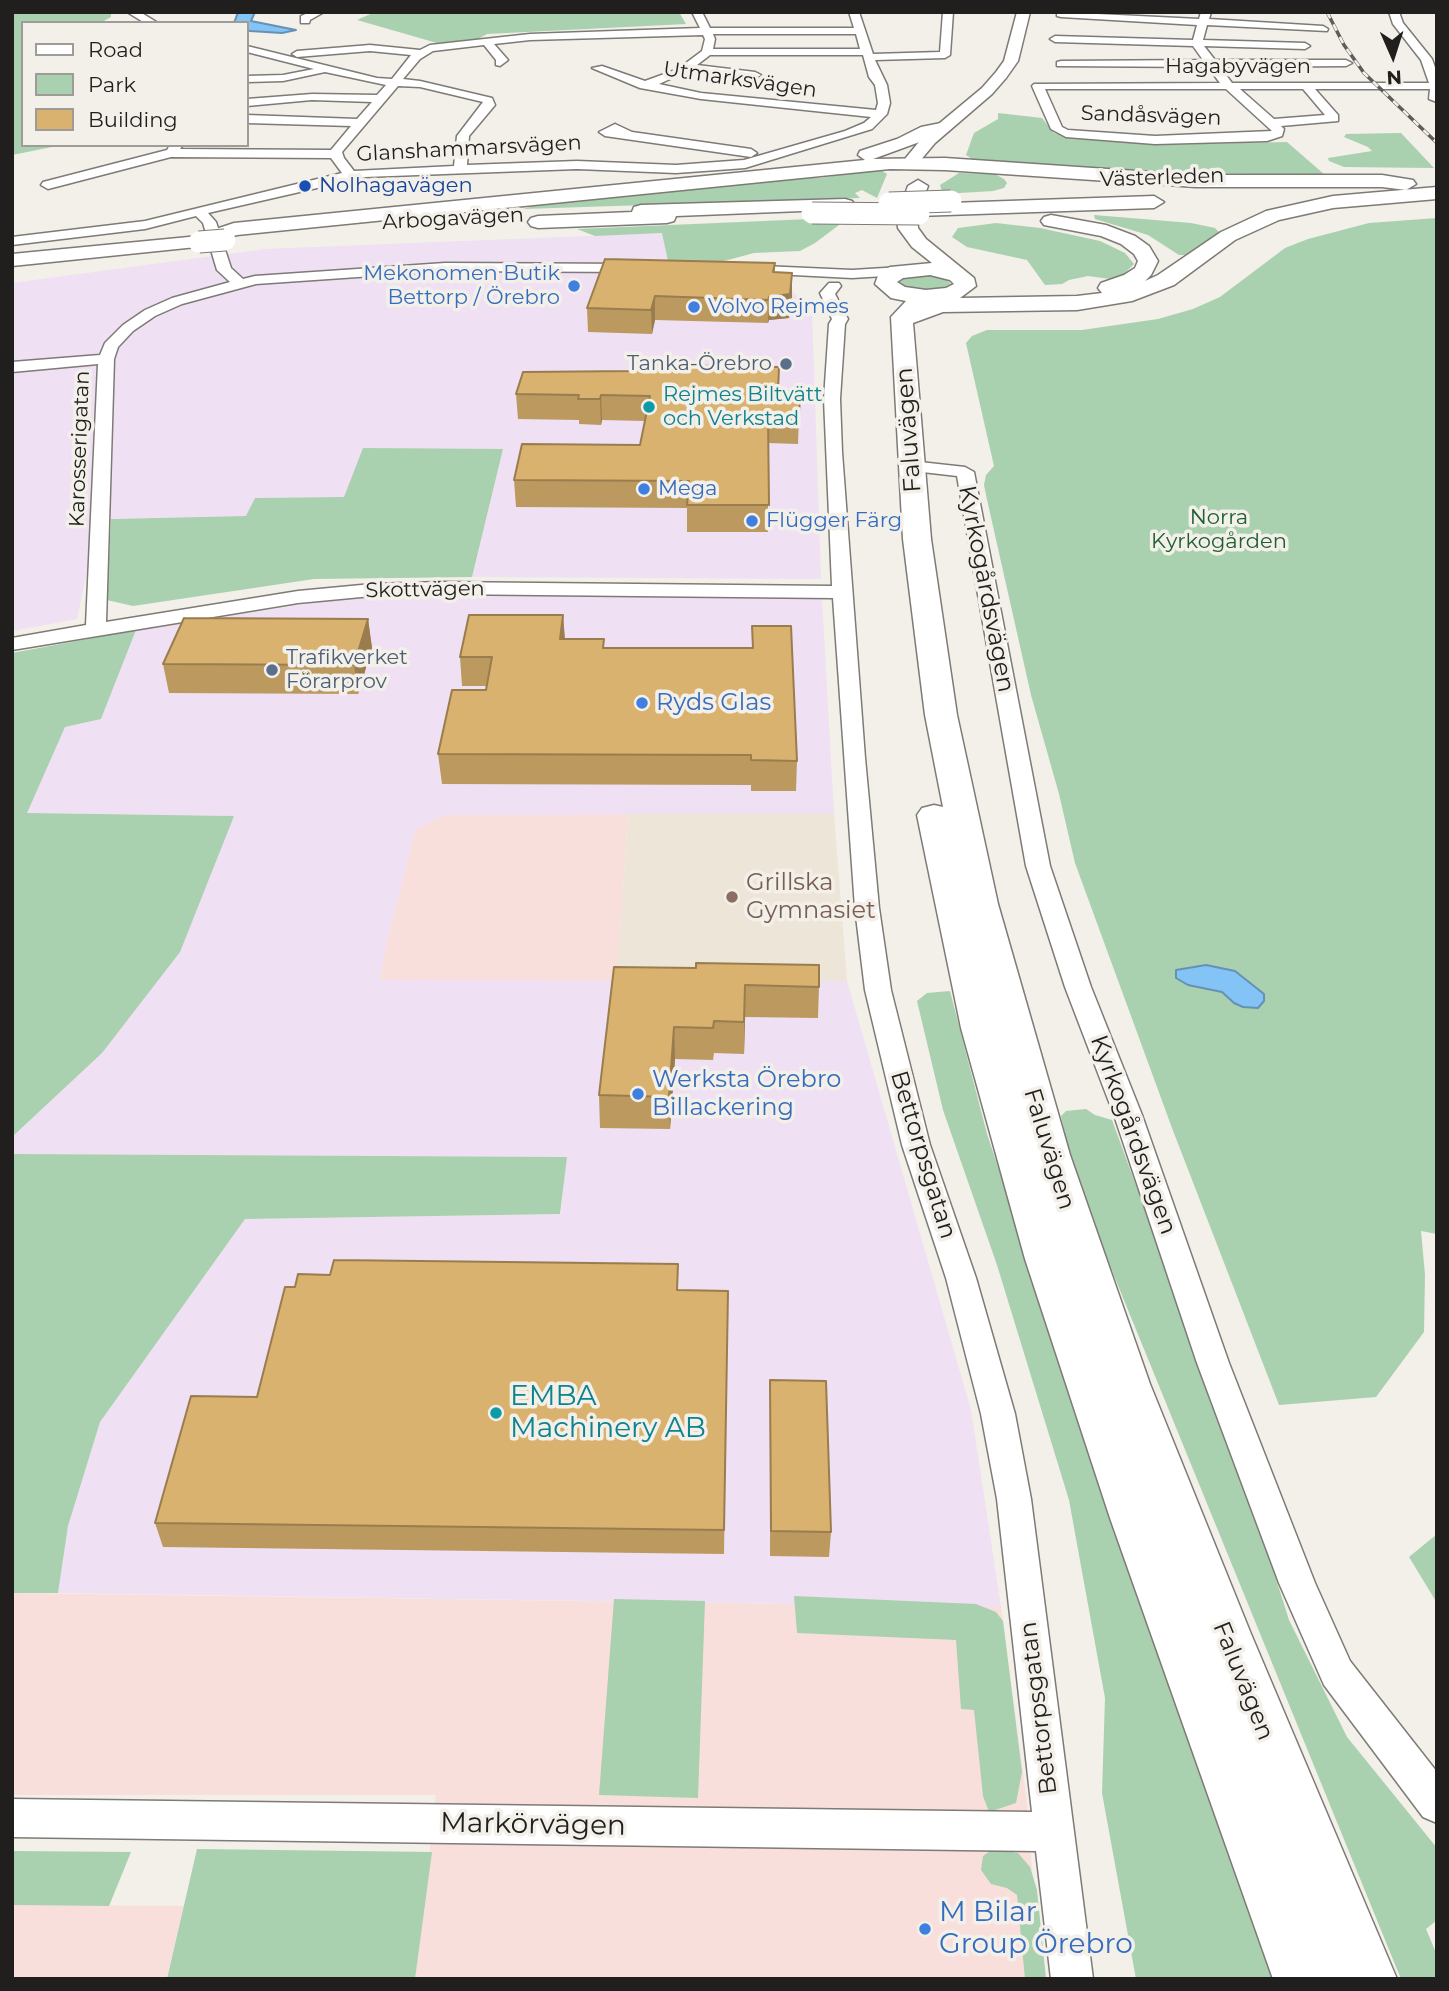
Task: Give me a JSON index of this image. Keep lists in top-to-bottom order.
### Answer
{
  "streets": {
    "highway": ["Västerleden", "Arbogavägen", "Faluvägen"],
    "street": [
      "Hagabyvägen",
      "Utmarksvägen",
      "Sandåsvägen",
      "Glanshammarsvägen",
      "Karosserigatan",
      "Kyrkogårdsvägen",
      "Skottvägen",
      "Bettorpsgatan",
      "Markörvägen"
    ]
  },
  "crossings": [
    ["Hagabyvägen", "Sandåsvägen"],
    ["Utmarksvägen", "Glanshammarsvägen"],
    ["Västerleden", "Arbogavägen"],
    ["Faluvägen", "Kyrkogårdsvägen"],
    ["Karosserigatan", "Skottvägen"],
    ["Skottvägen", "Bettorpsgatan"],
    ["Bettorpsgatan", "Markörvägen"]
  ],
  "parks": ["Norra Kyrkogården"],
  "places": [
    "Nolhagavägen",
    "Mekonomen Butik Bettorp / Örebro",
    "Volvo Rejmes",
    "Tanka-Örebro",
    "Rejmes Biltvätt och Verkstad",
    "Mega",
    "Flügger Färg",
    "Trafikverket Förarprov",
    "Ryds Glas",
    "Grillska Gymnasiet",
    "Werksta Örebro Billackering",
    "EMBA Machinery AB",
    "M Bilar Group Örebro"
  ],
  "legend": ["Road", "Park", "Building"],
  "north": "bottom"
}
